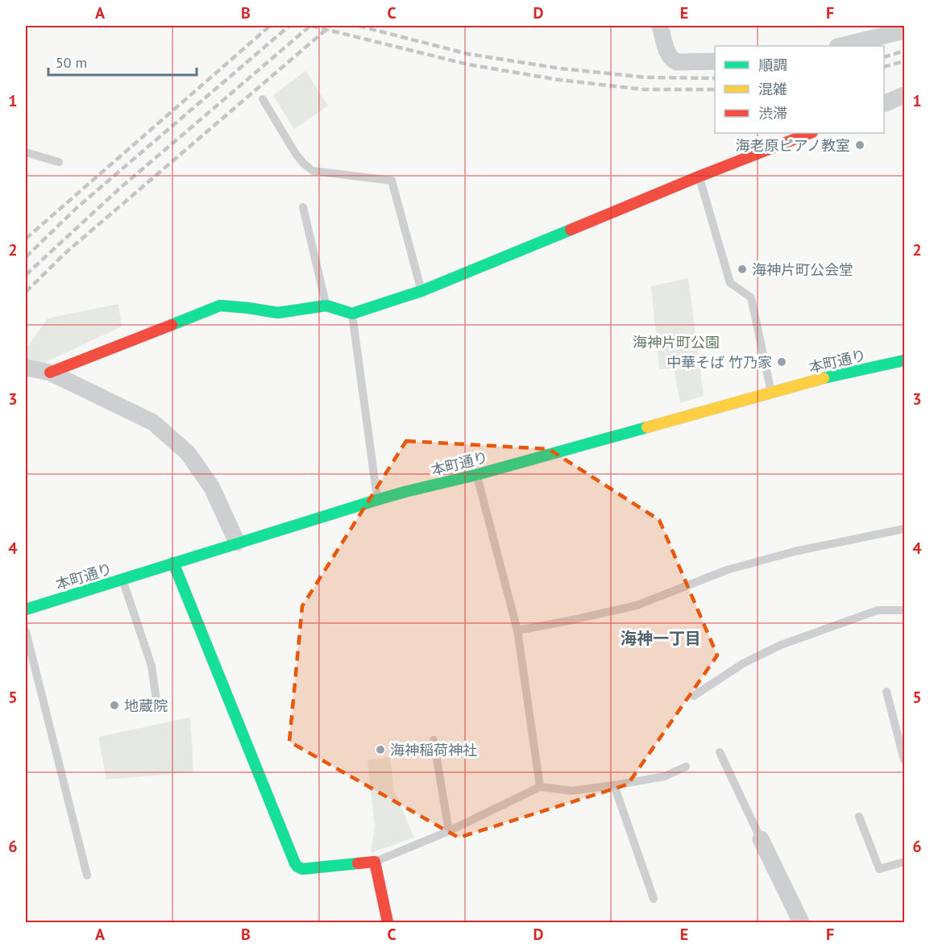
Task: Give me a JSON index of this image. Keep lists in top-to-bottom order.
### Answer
{
  "streets": {
    "street": ["本町通り"]
  },
  "districts": ["海神一丁目"],
  "parks": ["海神片町公園"],
  "places": [
    "海老原ピアノ教室",
    "海神片町公会堂",
    "中華そば 竹乃家",
    "地蔵院",
    "海神稲荷神社"
  ],
  "legend": ["順調", "混雑", "渋滞"],
  "scale_bar": "50 m",
  "grid": {
    "columns": [
      "A",
      "B",
      "C",
      "D",
      "E",
      "F"
    ],
    "rows": [
      "1",
      "2",
      "3",
      "4",
      "5",
      "6"
    ]
  }
}
